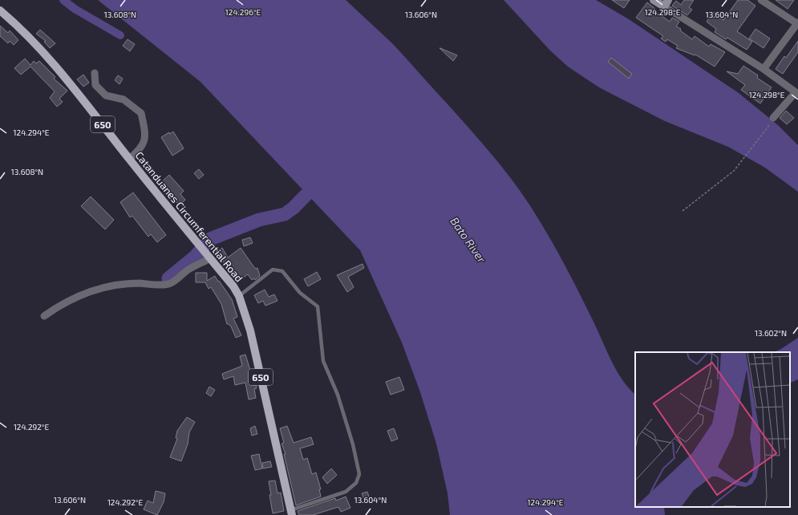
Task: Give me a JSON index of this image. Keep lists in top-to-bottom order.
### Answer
{
  "streets": {
    "main road": ["650", "Catanduanes Circumferential Road"]
  },
  "water": ["Bato River"],
  "coordinates": [
    "124.296°E",
    "124.298°E",
    "13.608°N",
    "13.606°N",
    "13.604°N",
    "124.294°E",
    "13.602°N",
    "124.292°E"
  ]
}
